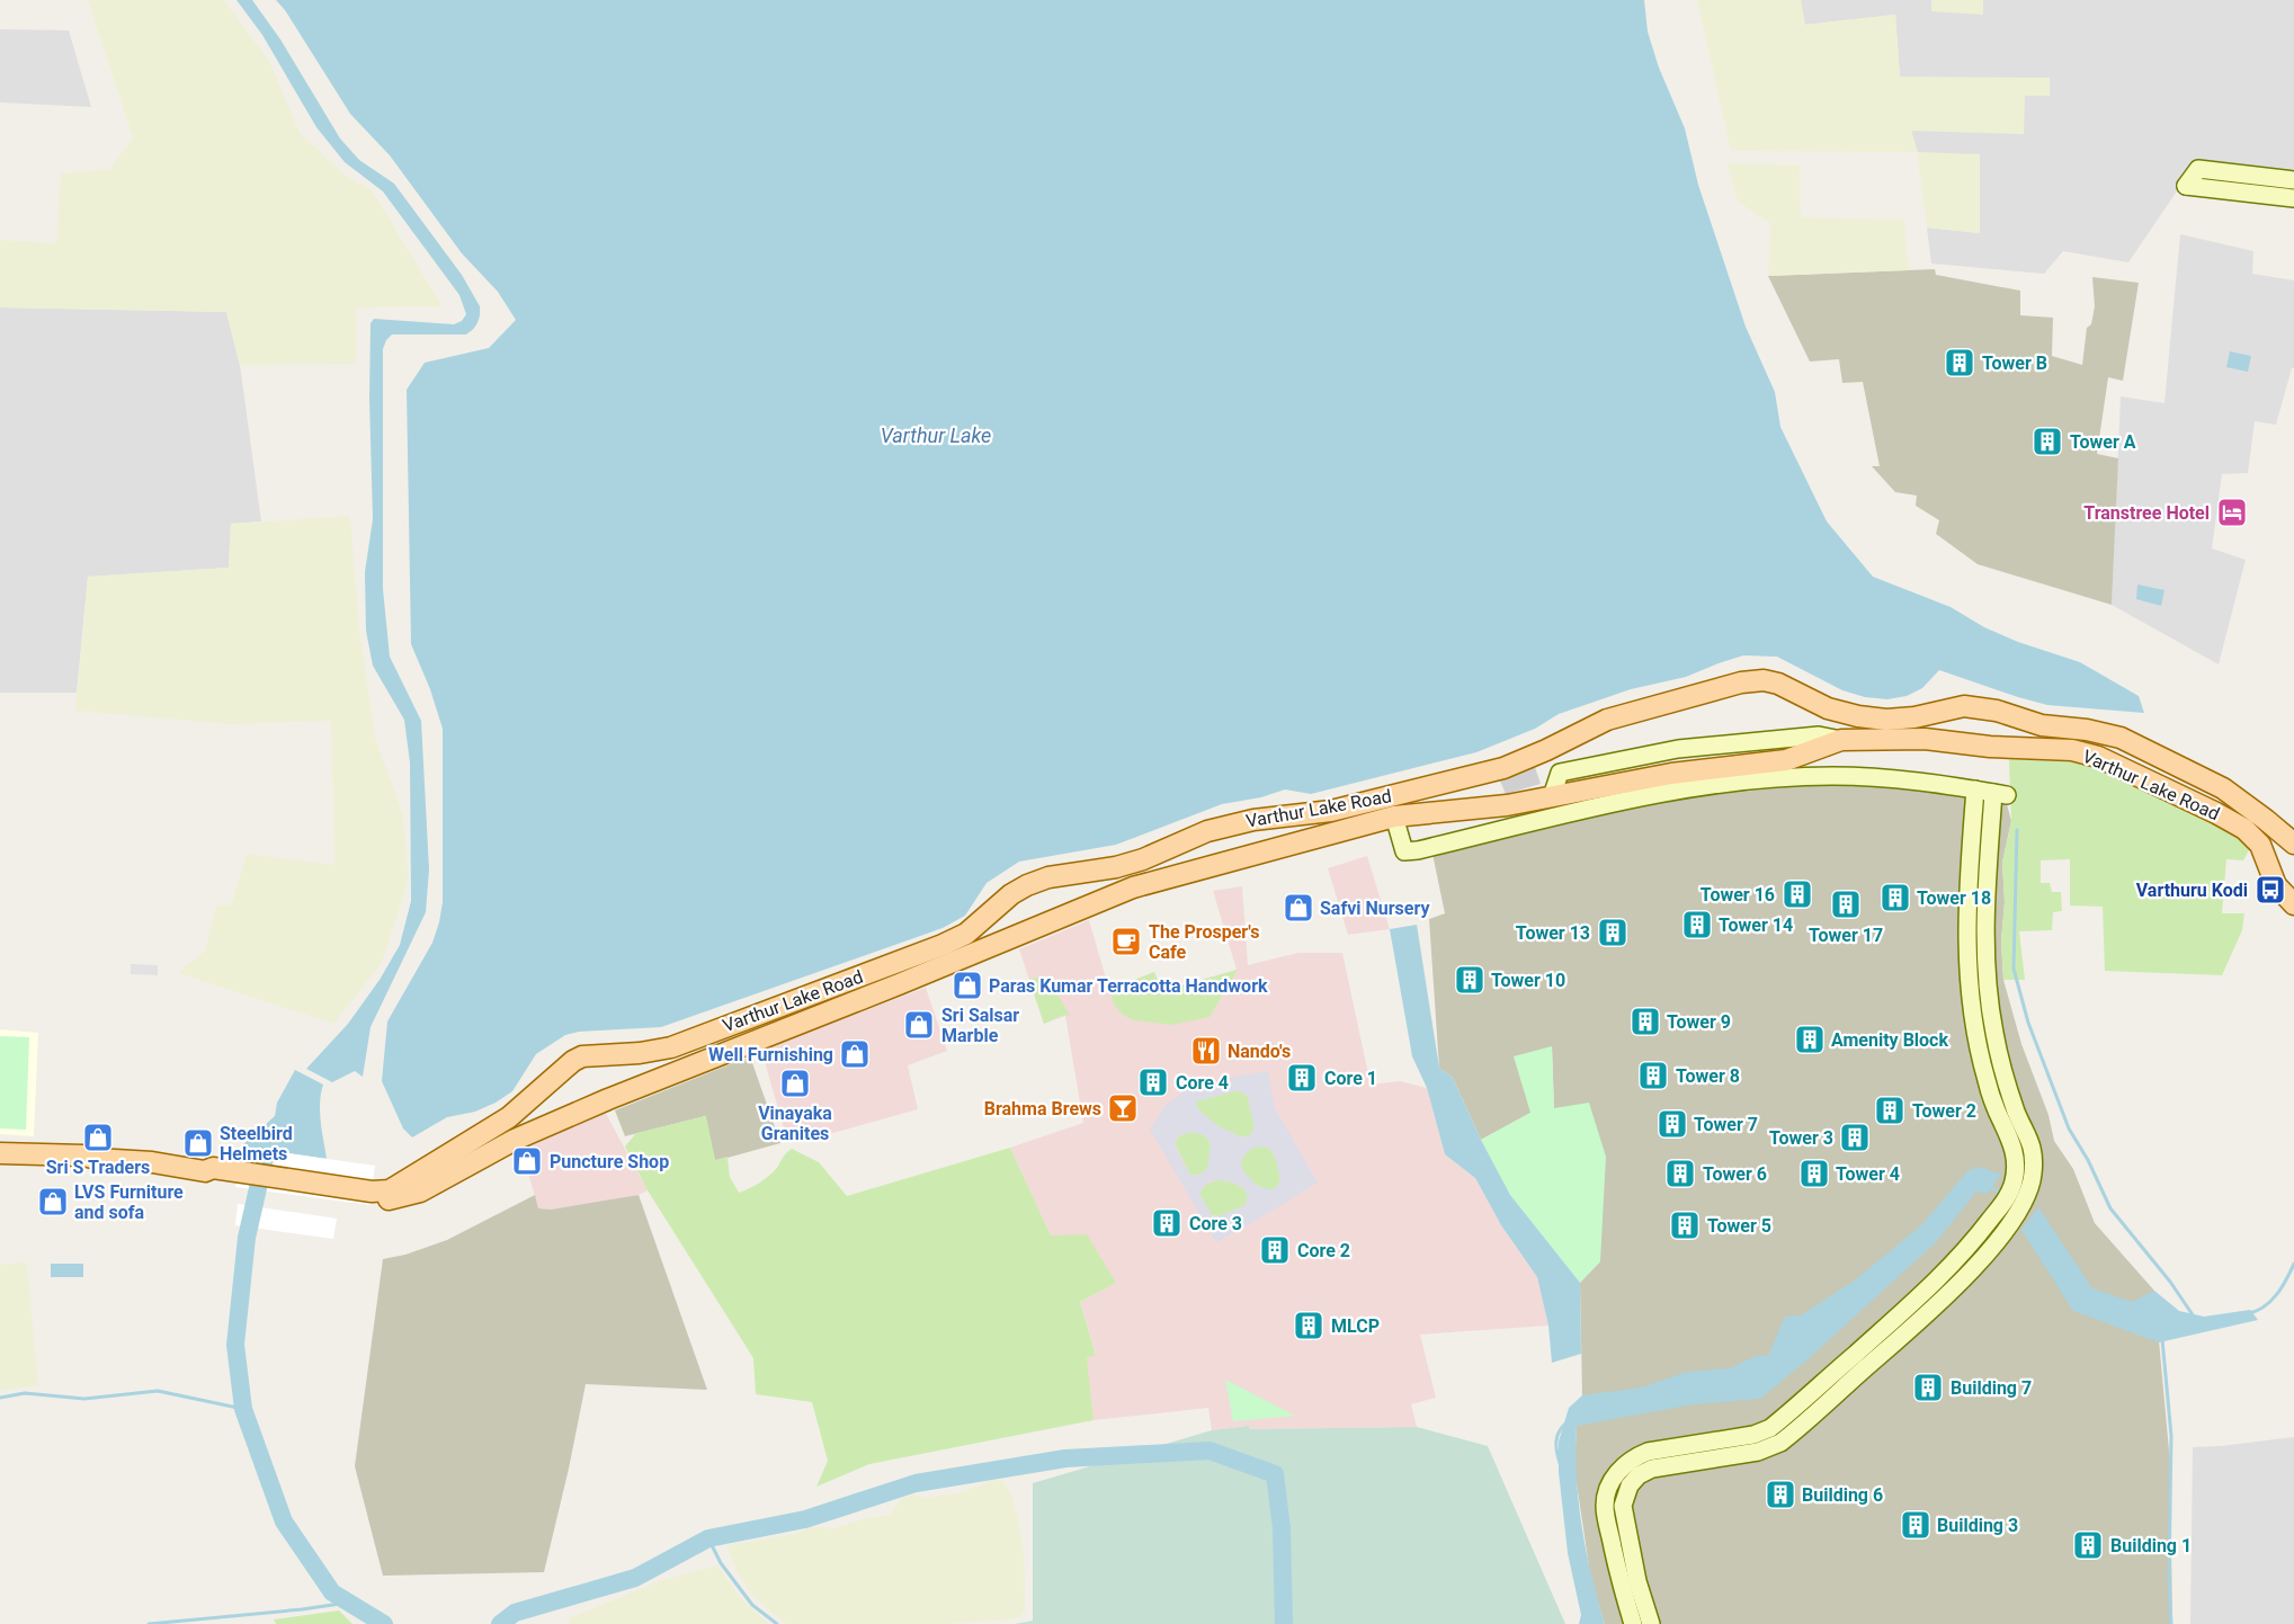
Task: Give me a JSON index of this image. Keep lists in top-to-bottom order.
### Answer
{
  "streets": {
    "main road": ["Varthur Lake Road"]
  },
  "water": ["Varthur Lake"],
  "places": {
    "building": [
      "Tower B",
      "Tower A",
      "Tower 16",
      "Tower 18",
      "Tower 17",
      "Tower 14",
      "Tower 13",
      "Tower 10",
      "Tower 9",
      "Amenity Block",
      "Tower 8",
      "Core 1",
      "Core 4",
      "Tower 2",
      "Tower 7",
      "Tower 3",
      "Tower 6",
      "Tower 4",
      "Core 3",
      "Tower 5",
      "Core 2",
      "MLCP",
      "Building 7",
      "Building 6",
      "Building 3",
      "Building 1"
    ],
    "hotel": ["Transtree Hotel"],
    "bus stop": ["Varthuru Kodi"],
    "shop": [
      "Safvi Nursery",
      "Paras Kumar Terracotta Handwork",
      "Sri Salsar Marble",
      "Well Furnishing",
      "Vinayaka Granites",
      "Sri S Traders",
      "Steelbird Helmets",
      "Puncture Shop",
      "LVS Furniture and sofa"
    ],
    "cafe": ["The Prosper's Cafe"],
    "restaurant": ["Nando's"],
    "bar": ["Brahma Brews"]
  }
}
